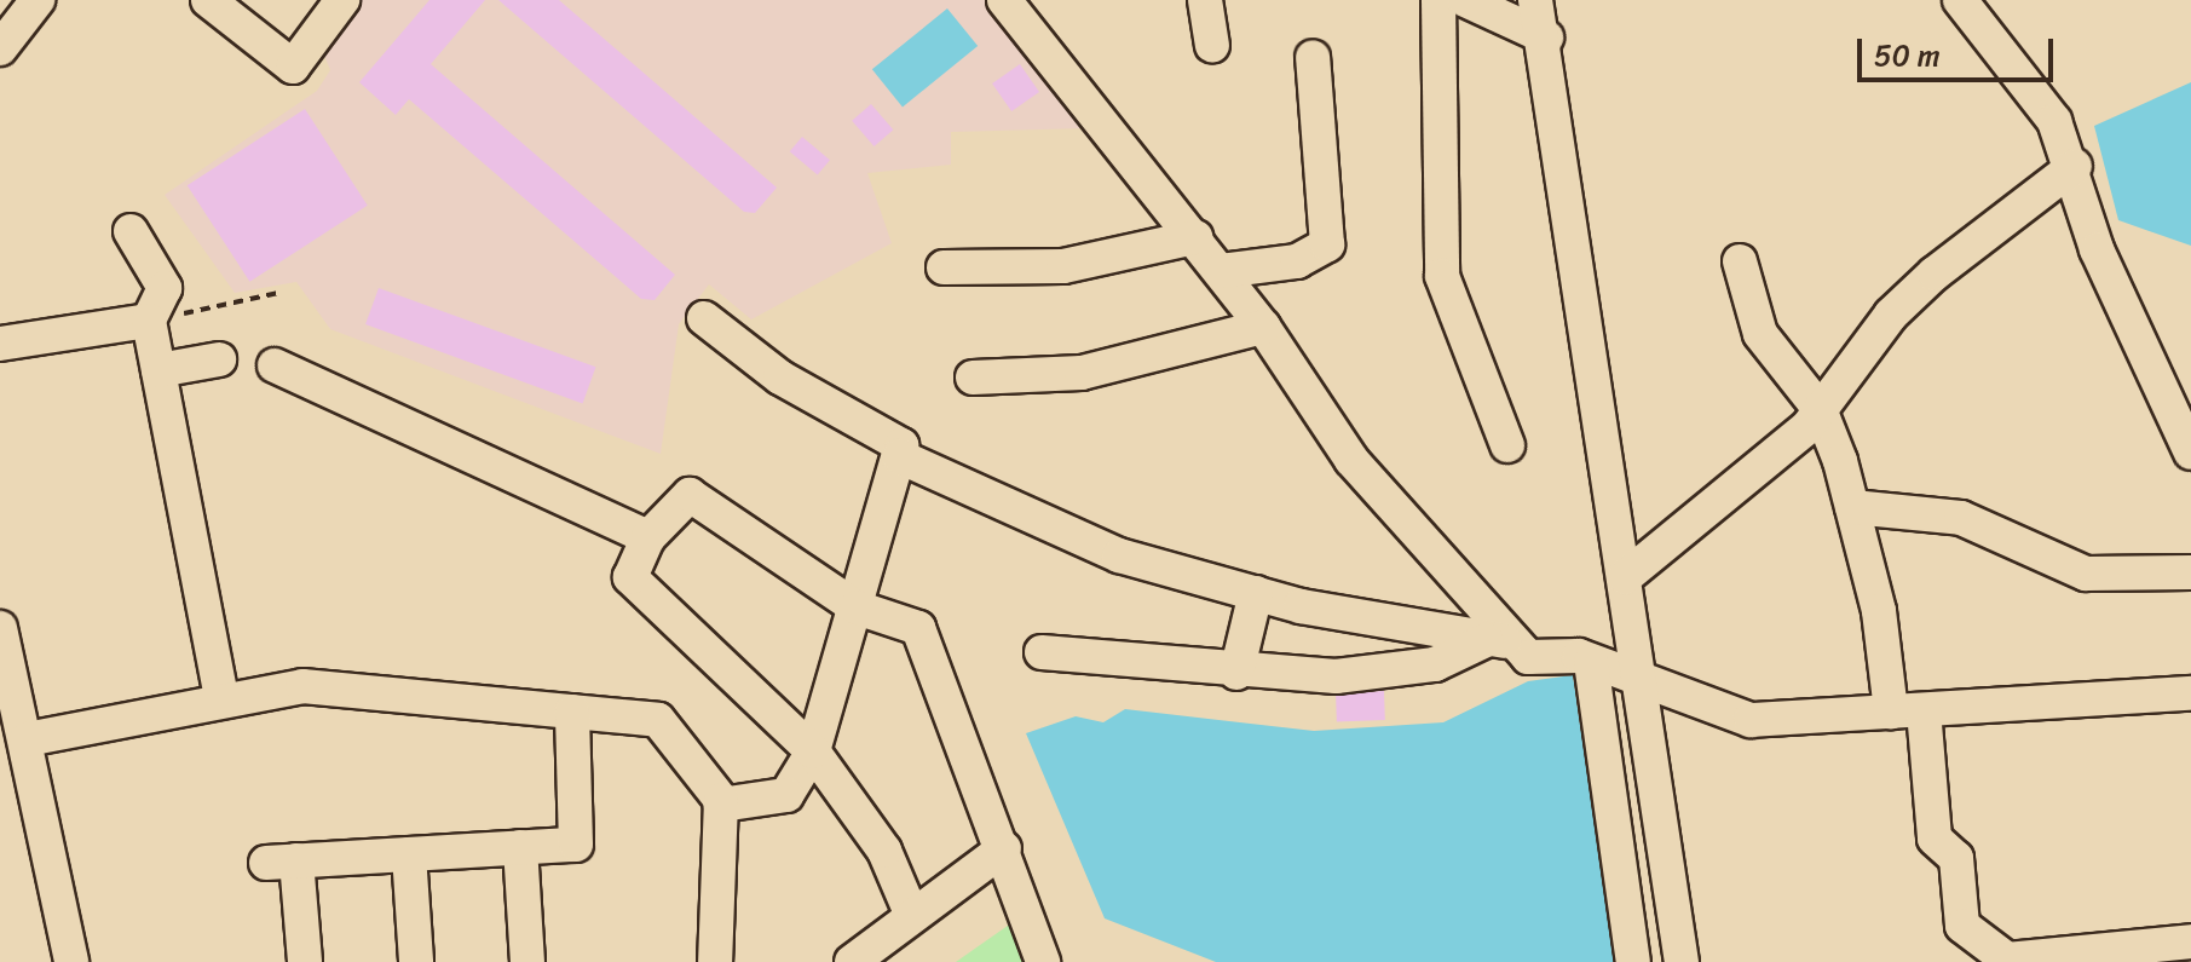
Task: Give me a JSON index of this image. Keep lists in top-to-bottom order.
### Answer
{
  "scale_bar": "50 m"
}
